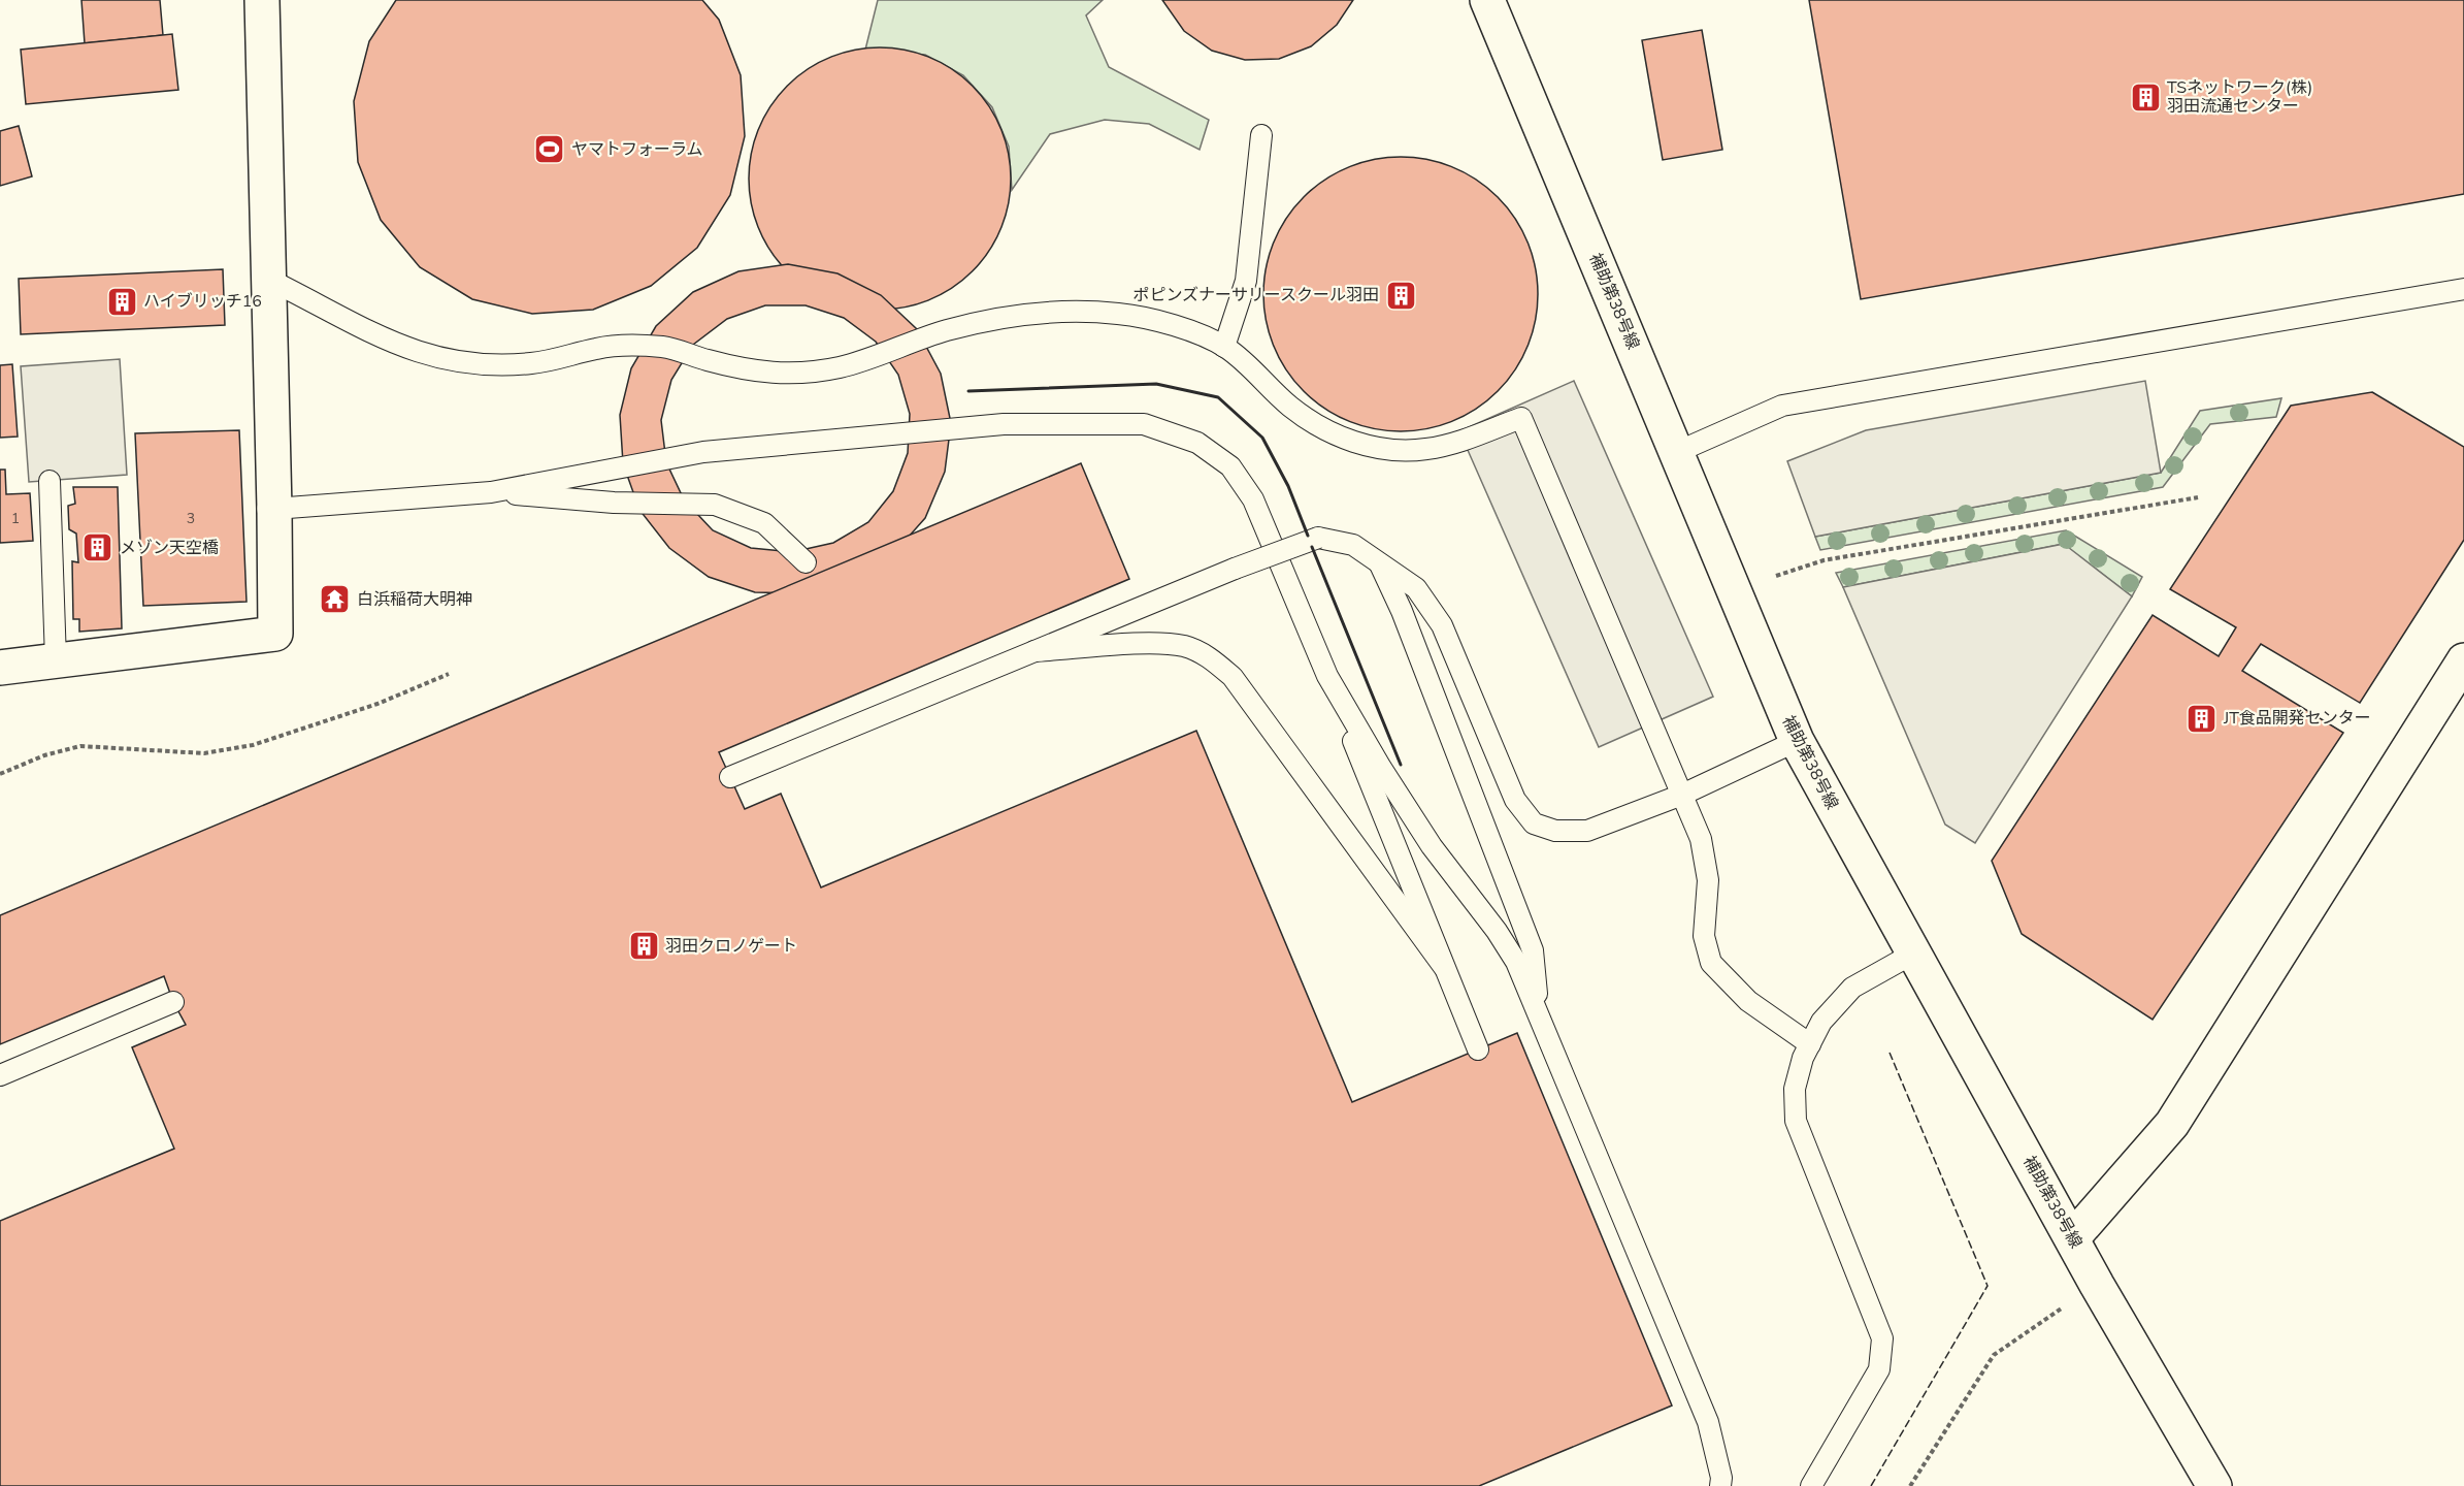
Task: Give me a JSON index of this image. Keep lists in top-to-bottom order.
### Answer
{
  "streets": {
    "street": ["補助第38号線"]
  },
  "places": {
    "building": [
      "TSネットワーク(株) 羽田流通センター",
      "ポピンズナーサリースクール羽田",
      "ハイブリッチ16",
      "メゾン天空橋",
      "JT食品開発センター",
      "羽田クロノゲート"
    ],
    "sports": ["ヤマトフォーラム"],
    "temple": ["白浜稲荷大明神"]
  },
  "house_numbers": ["1", "3"]
}
